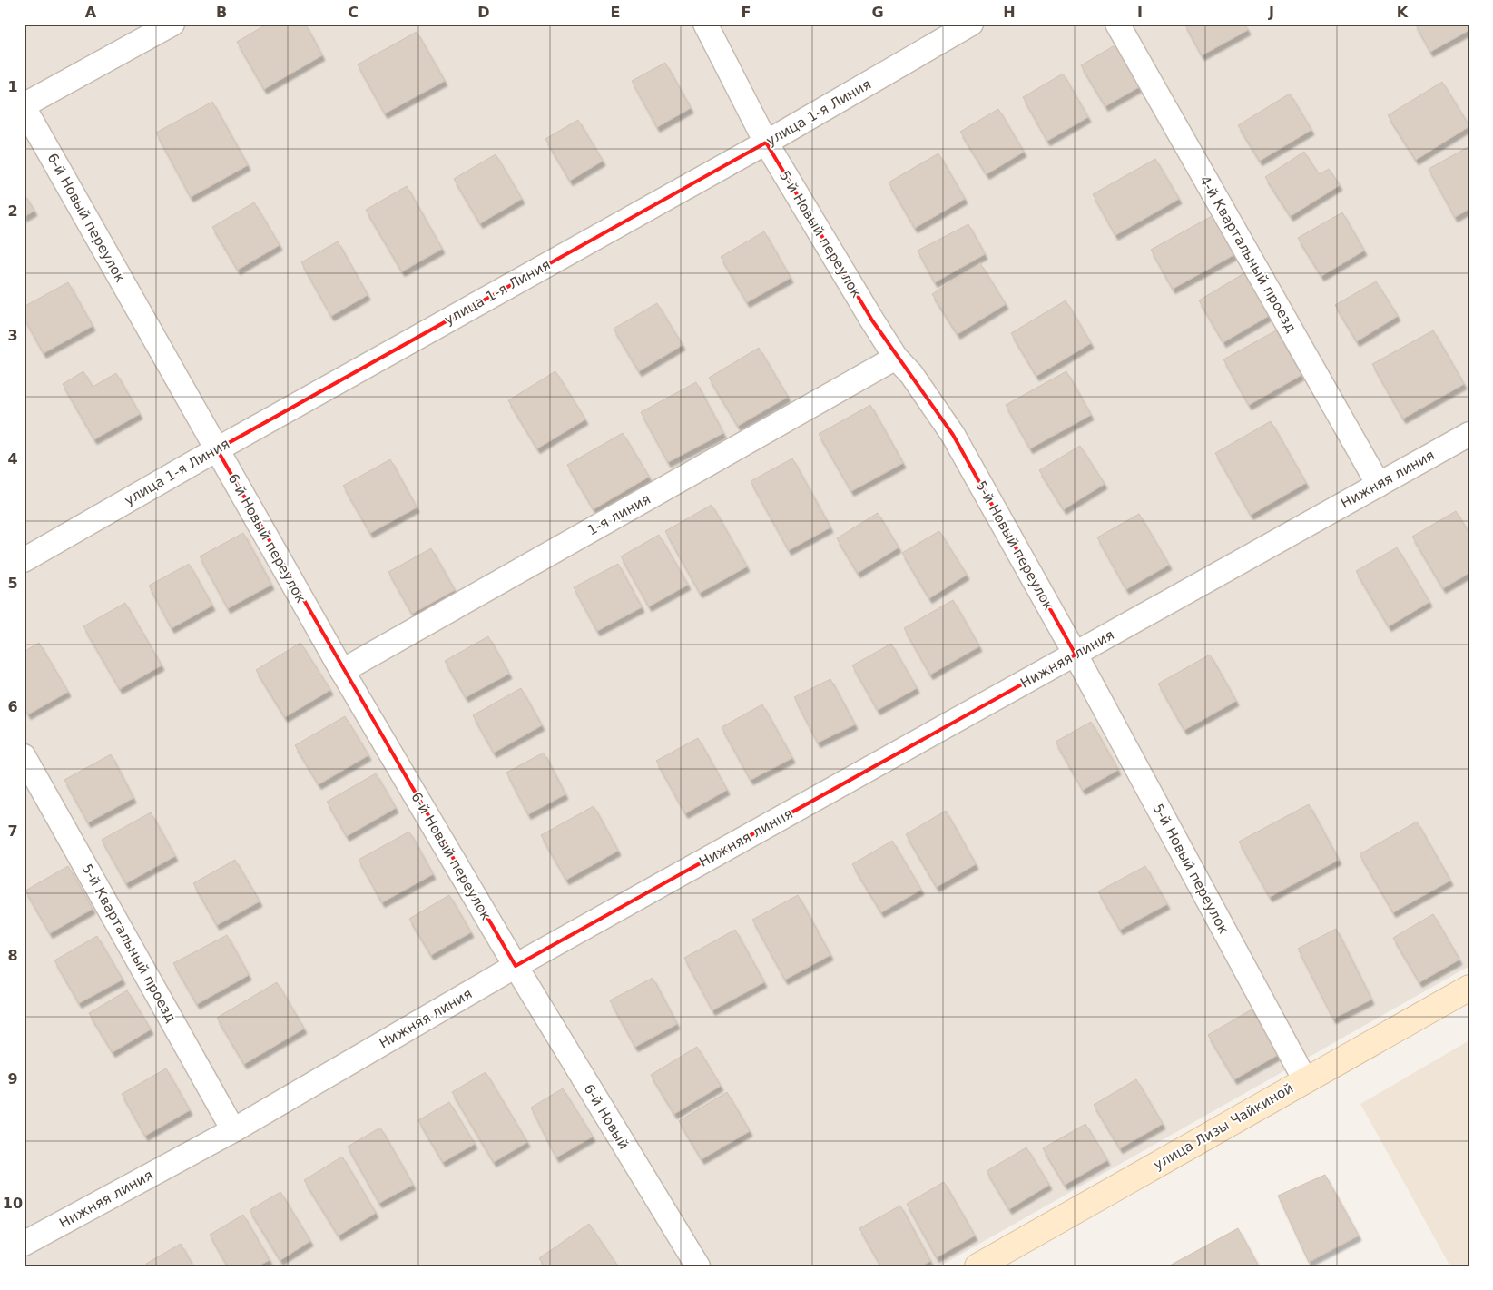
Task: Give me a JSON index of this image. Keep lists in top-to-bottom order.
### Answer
{
  "streets": {
    "main road": ["улица Лизы Чайкиной"],
    "street": [
      "улица 1-я Линия",
      "6-й Новый переулок",
      "5-й Новый переулок",
      "4-й Квартальный проезд",
      "Нижняя линия",
      "1-я линия",
      "5-й Квартальный проезд",
      "6-й Новый"
    ]
  },
  "crossings": [
    ["улица 1-я Линия", "6-й Новый переулок"],
    ["улица 1-я Линия", "5-й Новый переулок"],
    ["6-й Новый переулок", "Нижняя линия"],
    ["6-й Новый переулок", "1-я линия"],
    ["6-й Новый переулок", "6-й Новый"],
    ["5-й Новый переулок", "Нижняя линия"],
    ["5-й Новый переулок", "1-я линия"],
    ["5-й Новый переулок", "улица Лизы Чайкиной"],
    ["4-й Квартальный проезд", "Нижняя линия"],
    ["Нижняя линия", "5-й Квартальный проезд"],
    ["Нижняя линия", "6-й Новый"]
  ],
  "grid": {
    "columns": [
      "A",
      "B",
      "C",
      "D",
      "E",
      "F",
      "G",
      "H",
      "I",
      "J",
      "K"
    ],
    "rows": [
      "1",
      "2",
      "3",
      "4",
      "5",
      "6",
      "7",
      "8",
      "9",
      "10"
    ]
  }
}
